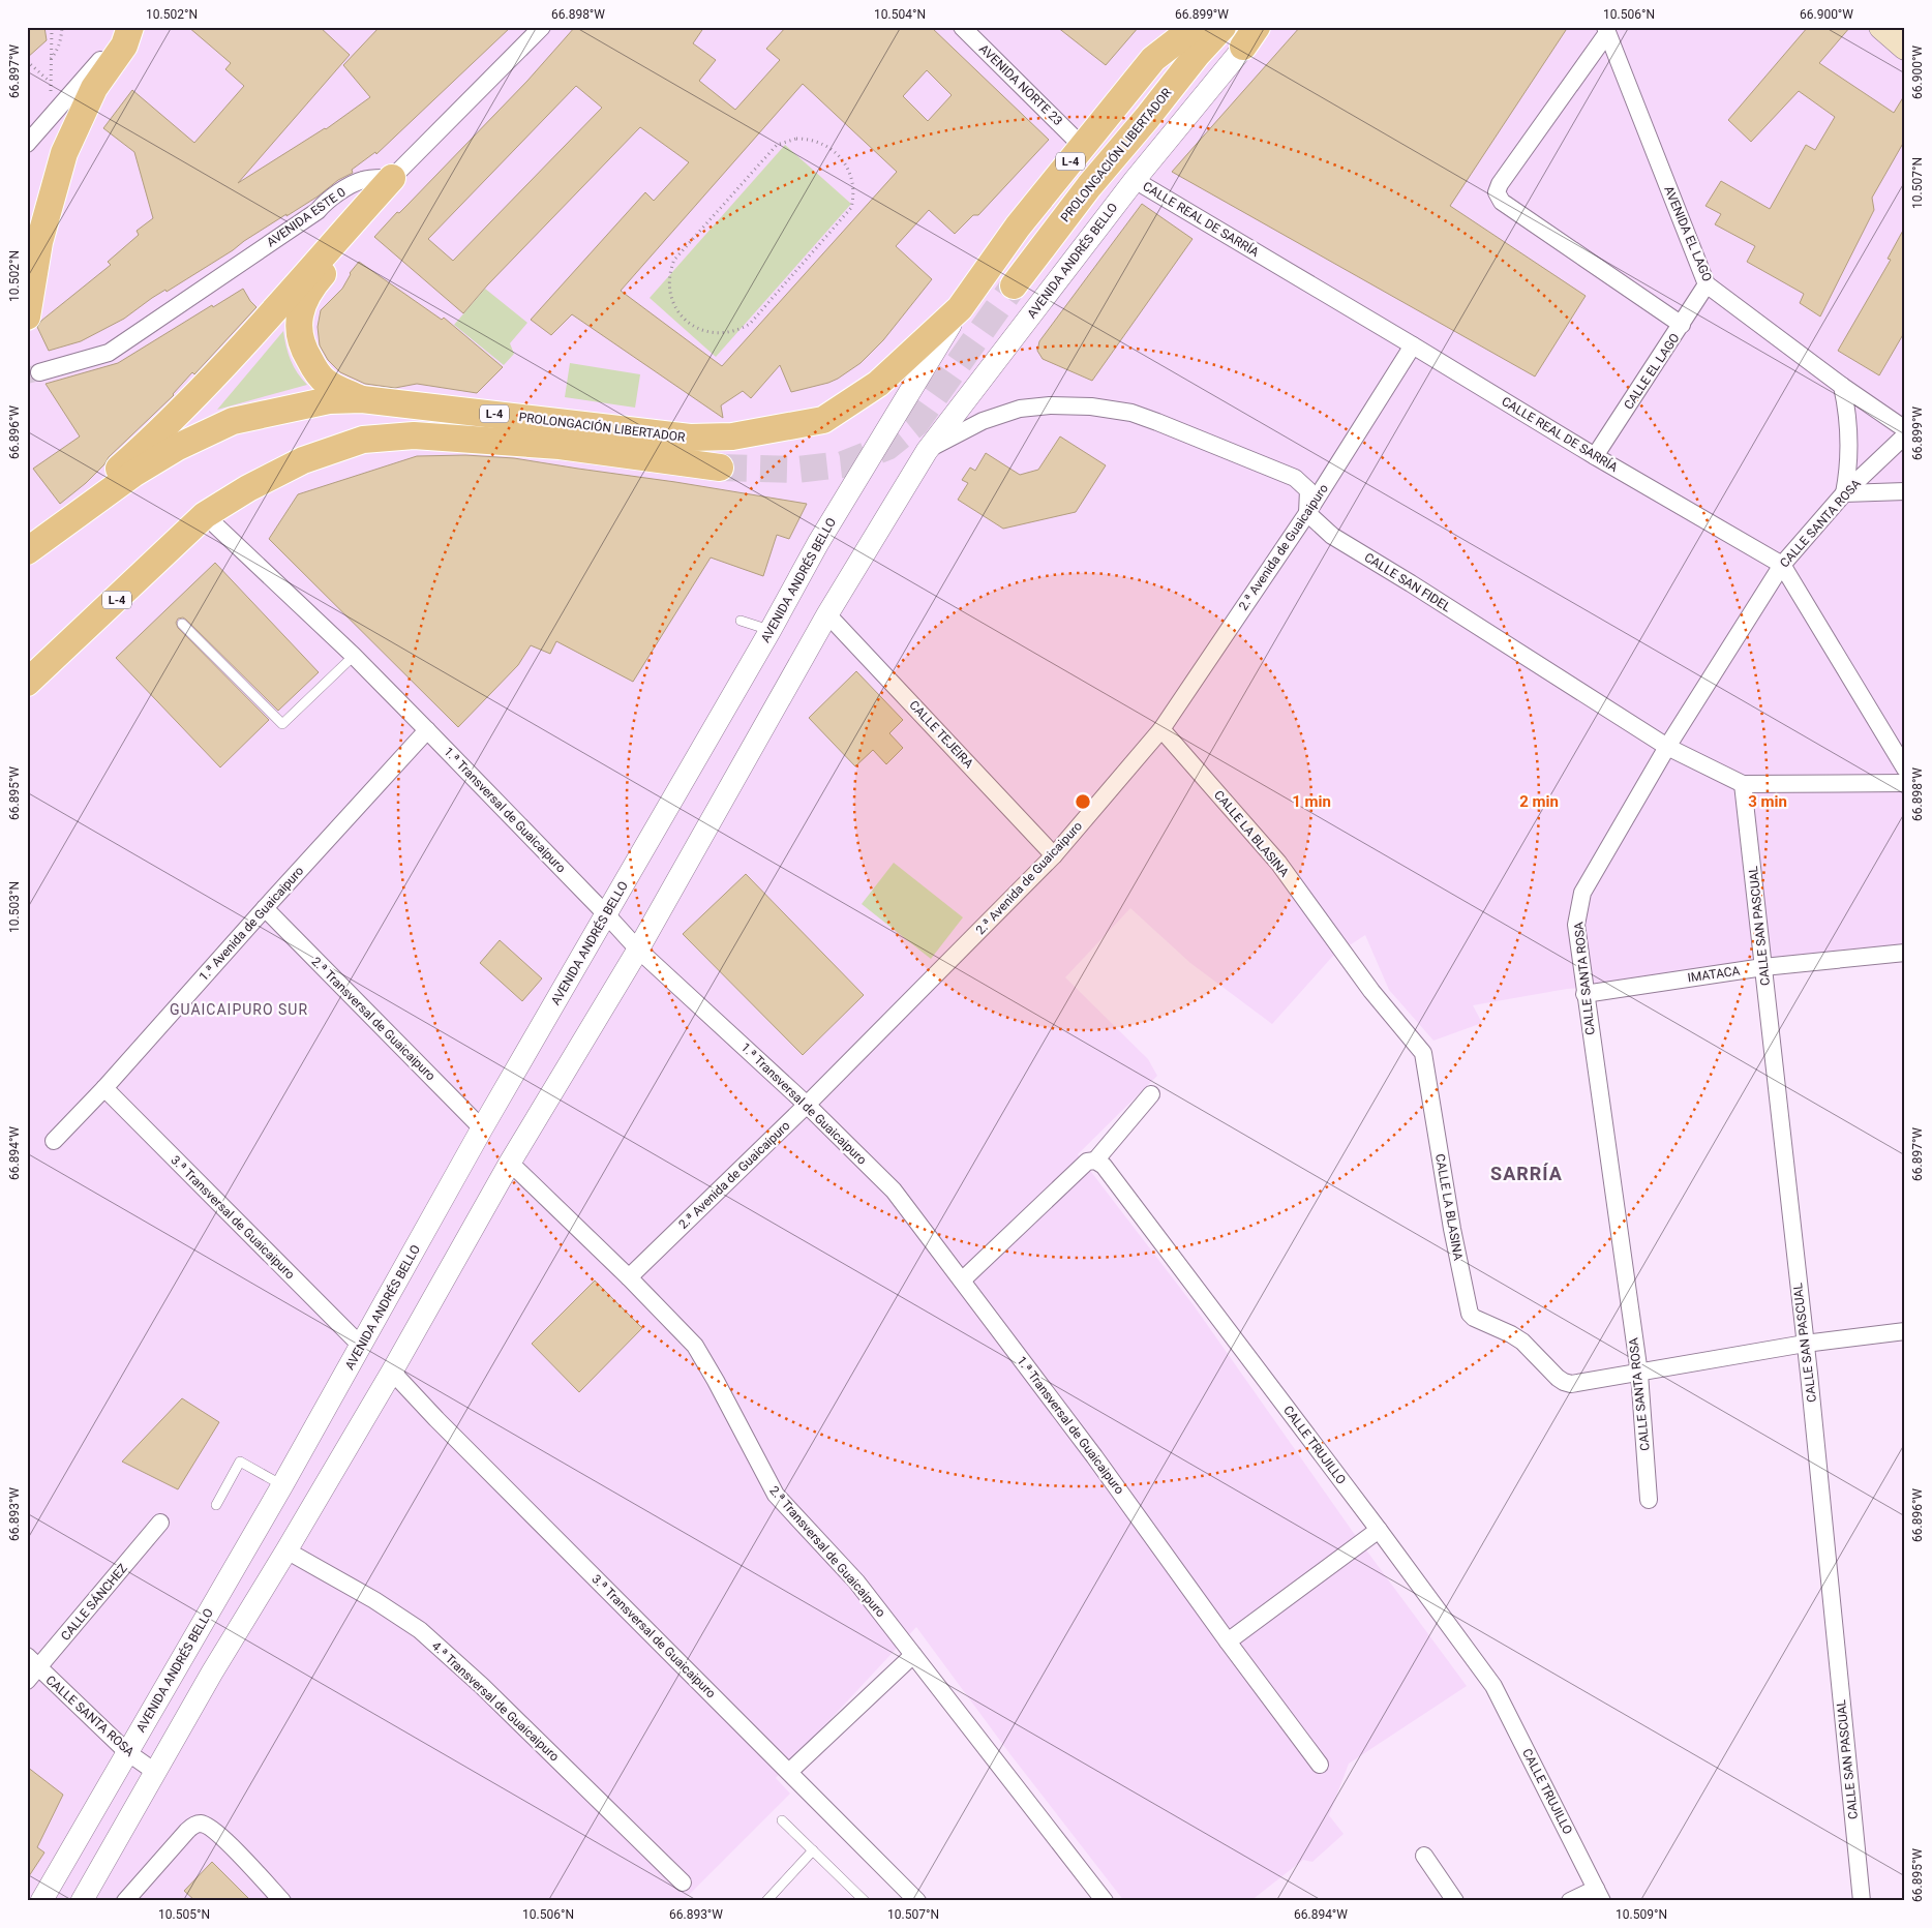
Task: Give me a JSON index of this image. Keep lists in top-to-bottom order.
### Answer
{
  "streets": {
    "main road": ["PROLONGACIÓN LIBERTADOR", "L-4", "AVENIDA ANDRÉS BELLO"],
    "street": [
      "AVENIDA NORTE 23",
      "AVENIDA ESTE 0",
      "CALLE REAL DE SARRÍA",
      "AVENIDA EL LAGO",
      "CALLE EL LAGO",
      "CALLE SANTA ROSA",
      "2.ª Avenida de Guaicaipuro",
      "CALLE SAN FIDEL",
      "CALLE TEJEIRA",
      "1.ª Transversal de Guaicaipuro",
      "CALLE LA BLASINA",
      "1.ª Avenida de Guaicaipuro",
      "CALLE SAN PASCUAL",
      "IMATACA",
      "2.ª Transversal de Guaicaipuro",
      "3.ª Transversal de Guaicaipuro",
      "CALLE TRUJILLO",
      "CALLE SÁNCHEZ",
      "4.ª Transversal de Guaicaipuro"
    ]
  },
  "crossings": [
    ["AVENIDA NORTE 23", "L-4"],
    ["PROLONGACIÓN LIBERTADOR", "L-4"],
    ["PROLONGACIÓN LIBERTADOR", "AVENIDA ANDRÉS BELLO"],
    ["PROLONGACIÓN LIBERTADOR", "1.ª Transversal de Guaicaipuro"],
    ["L-4", "AVENIDA ESTE 0"],
    ["L-4", "AVENIDA ANDRÉS BELLO"],
    ["CALLE REAL DE SARRÍA", "AVENIDA ANDRÉS BELLO"],
    ["CALLE REAL DE SARRÍA", "CALLE EL LAGO"],
    ["CALLE REAL DE SARRÍA", "CALLE SANTA ROSA"],
    ["CALLE REAL DE SARRÍA", "2.ª Avenida de Guaicaipuro"],
    ["AVENIDA EL LAGO", "CALLE EL LAGO"],
    ["AVENIDA ANDRÉS BELLO", "CALLE SANTA ROSA"],
    ["AVENIDA ANDRÉS BELLO", "CALLE TEJEIRA"],
    ["AVENIDA ANDRÉS BELLO", "1.ª Transversal de Guaicaipuro"],
    ["AVENIDA ANDRÉS BELLO", "2.ª Transversal de Guaicaipuro"],
    ["AVENIDA ANDRÉS BELLO", "3.ª Transversal de Guaicaipuro"],
    ["AVENIDA ANDRÉS BELLO", "4.ª Transversal de Guaicaipuro"],
    ["CALLE SANTA ROSA", "CALLE SAN FIDEL"],
    ["CALLE SANTA ROSA", "CALLE LA BLASINA"],
    ["CALLE SANTA ROSA", "IMATACA"],
    ["CALLE SANTA ROSA", "CALLE SÁNCHEZ"],
    ["2.ª Avenida de Guaicaipuro", "CALLE SAN FIDEL"],
    ["2.ª Avenida de Guaicaipuro", "CALLE TEJEIRA"],
    ["2.ª Avenida de Guaicaipuro", "1.ª Transversal de Guaicaipuro"],
    ["2.ª Avenida de Guaicaipuro", "CALLE LA BLASINA"],
    ["2.ª Avenida de Guaicaipuro", "2.ª Transversal de Guaicaipuro"],
    ["CALLE SAN FIDEL", "CALLE SAN PASCUAL"],
    ["1.ª Transversal de Guaicaipuro", "1.ª Avenida de Guaicaipuro"],
    ["CALLE LA BLASINA", "CALLE SAN PASCUAL"],
    ["1.ª Avenida de Guaicaipuro", "2.ª Transversal de Guaicaipuro"],
    ["1.ª Avenida de Guaicaipuro", "3.ª Transversal de Guaicaipuro"],
    ["CALLE SAN PASCUAL", "IMATACA"]
  ],
  "districts": ["GUAICAIPURO SUR", "SARRÍA"],
  "coordinates": [
    "10.502°N",
    "66.898°W",
    "10.504°N",
    "66.899°W",
    "10.506°N",
    "66.900°W",
    "66.897°W",
    "10.507°N",
    "66.896°W",
    "66.895°W",
    "10.503°N",
    "66.894°W",
    "66.893°W",
    "10.505°N",
    "10.509°N"
  ],
  "rings": ["1 min", "2 min", "3 min"]
}
